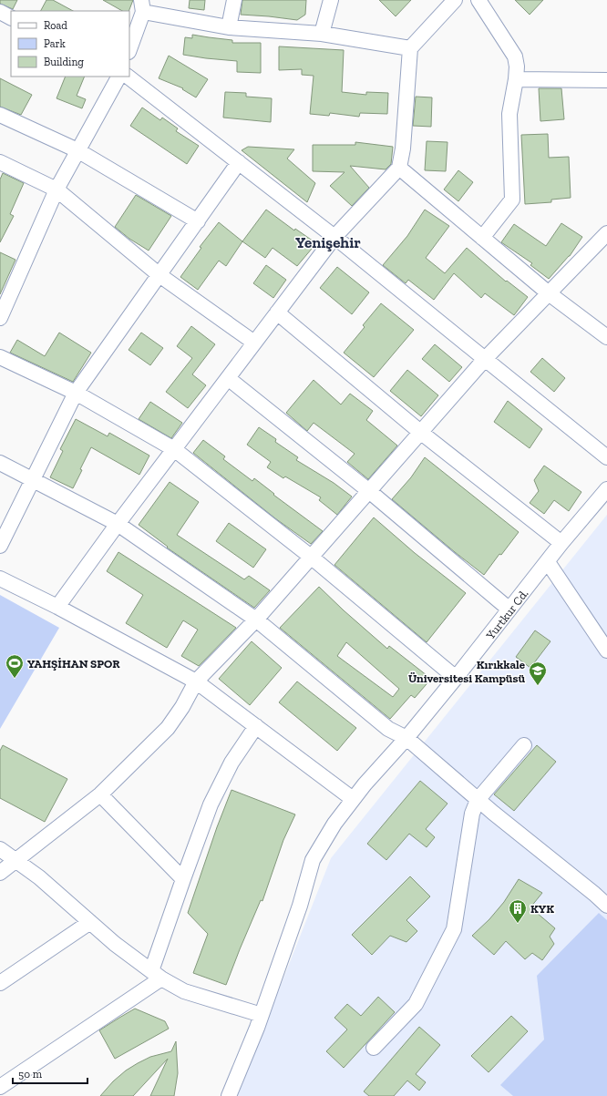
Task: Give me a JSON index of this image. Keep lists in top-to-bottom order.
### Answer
{
  "streets": {
    "street": ["Yurtkur Cd."]
  },
  "districts": ["Yenişehir"],
  "places": {
    "sports": ["YAHŞİHAN SPOR"],
    "school or university": ["Kırıkkale Üniversitesi Kampüsü"],
    "building": ["KYK"]
  },
  "legend": ["Road", "Park", "Building"],
  "scale_bar": "50 m"
}
